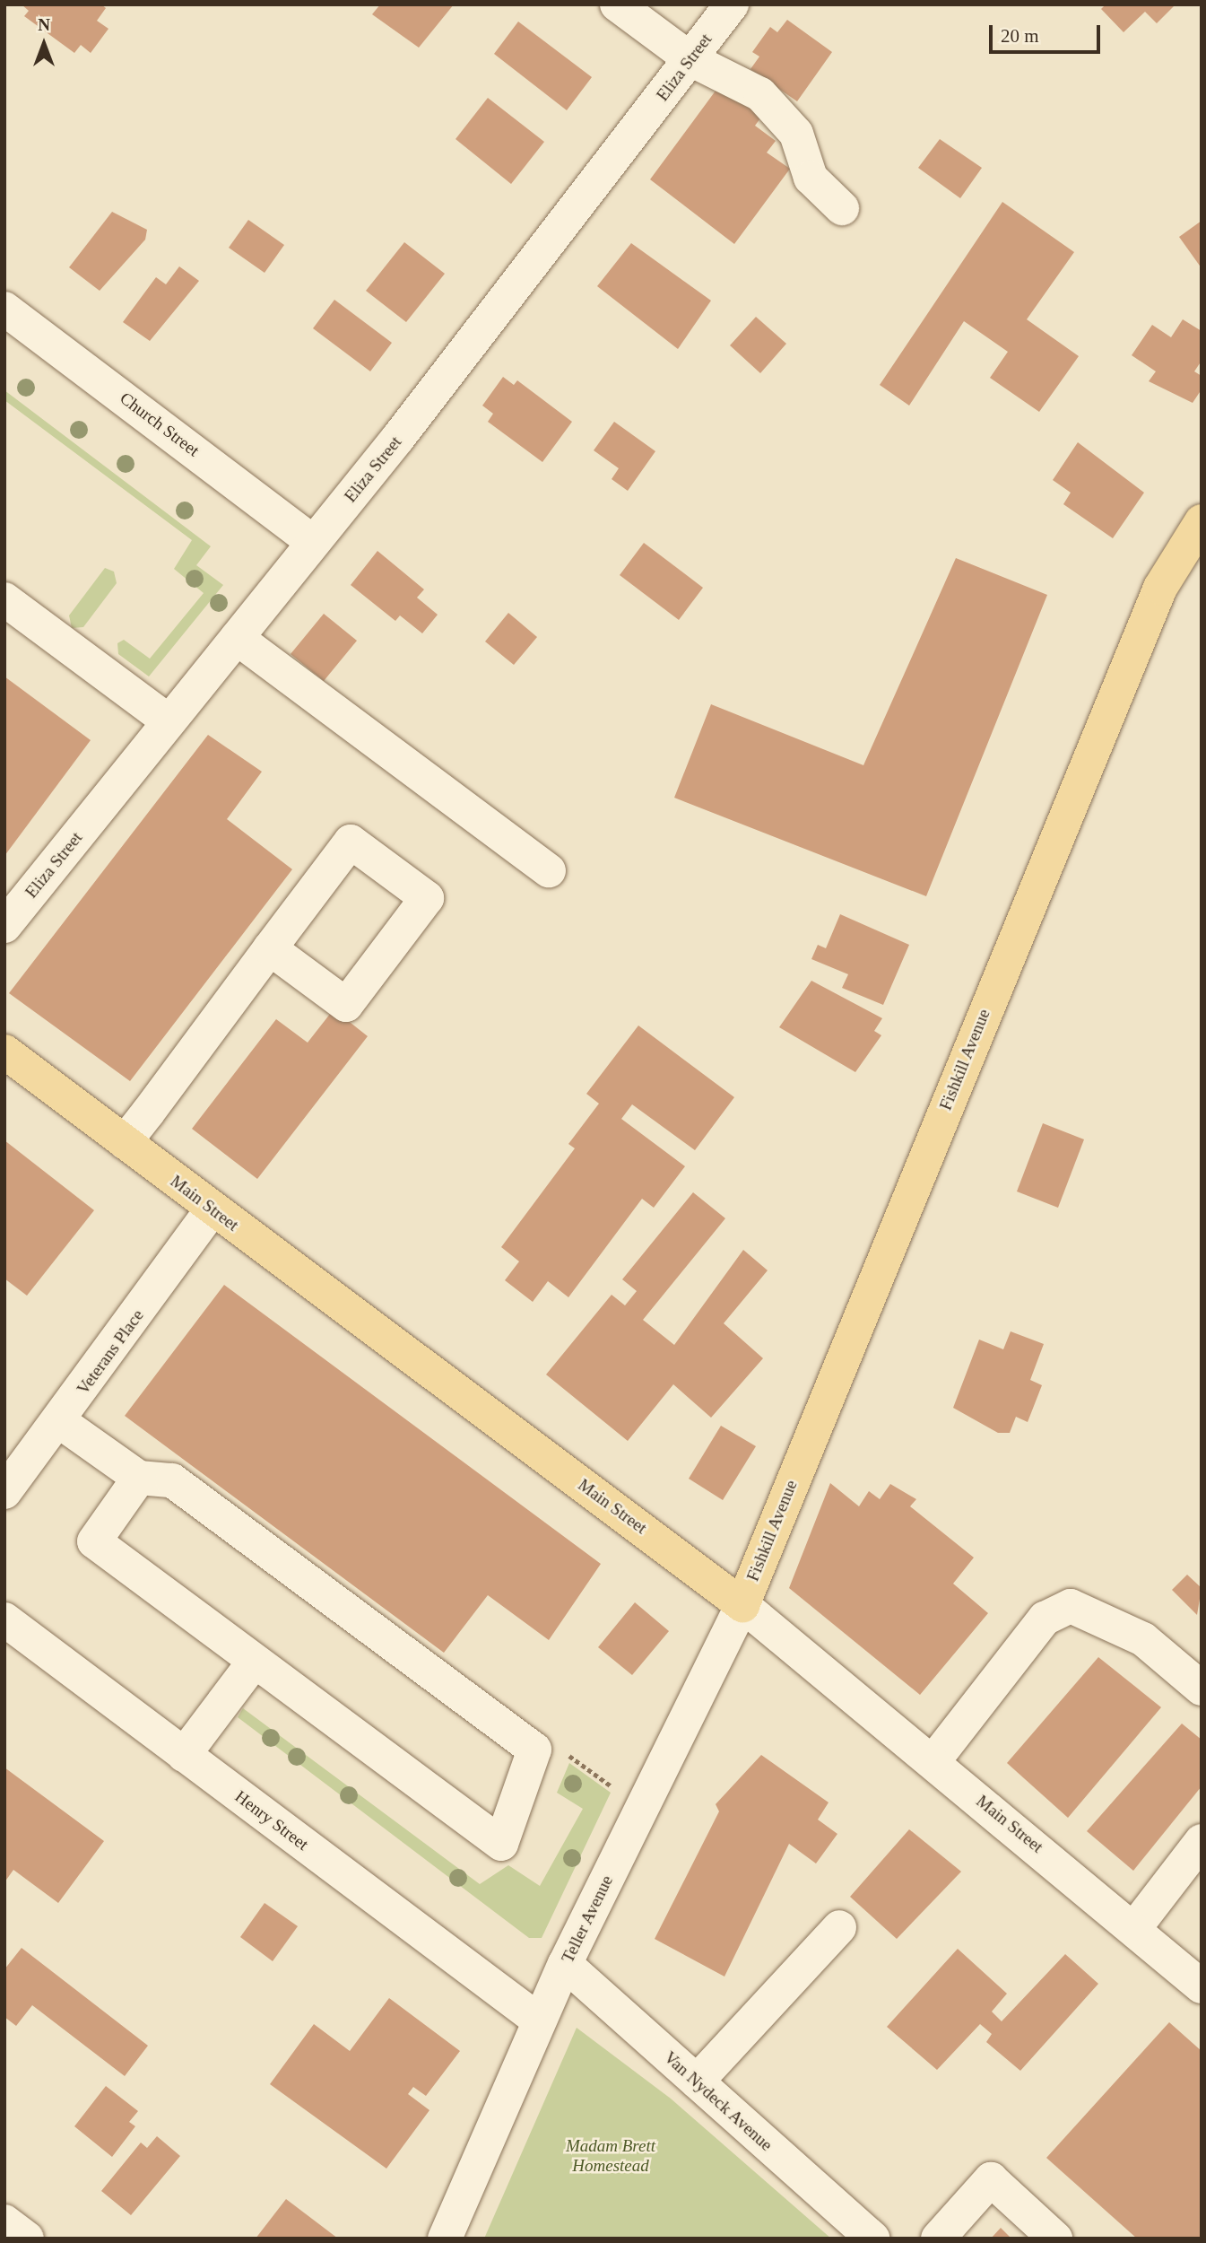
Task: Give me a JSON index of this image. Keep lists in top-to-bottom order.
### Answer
{
  "streets": {
    "main road": ["Fishkill Avenue", "Main Street"],
    "street": [
      "Eliza Street",
      "Church Street",
      "Veterans Place",
      "Henry Street",
      "Teller Avenue",
      "Van Nydeck Avenue"
    ]
  },
  "crossings": [
    ["Eliza Street", "Church Street"],
    ["Fishkill Avenue", "Main Street"],
    ["Fishkill Avenue", "Teller Avenue"],
    ["Main Street", "Veterans Place"],
    ["Main Street", "Teller Avenue"],
    ["Henry Street", "Teller Avenue"],
    ["Teller Avenue", "Van Nydeck Avenue"]
  ],
  "parks": ["Madam Brett Homestead"],
  "scale_bar": "20 m",
  "north": "top"
}
